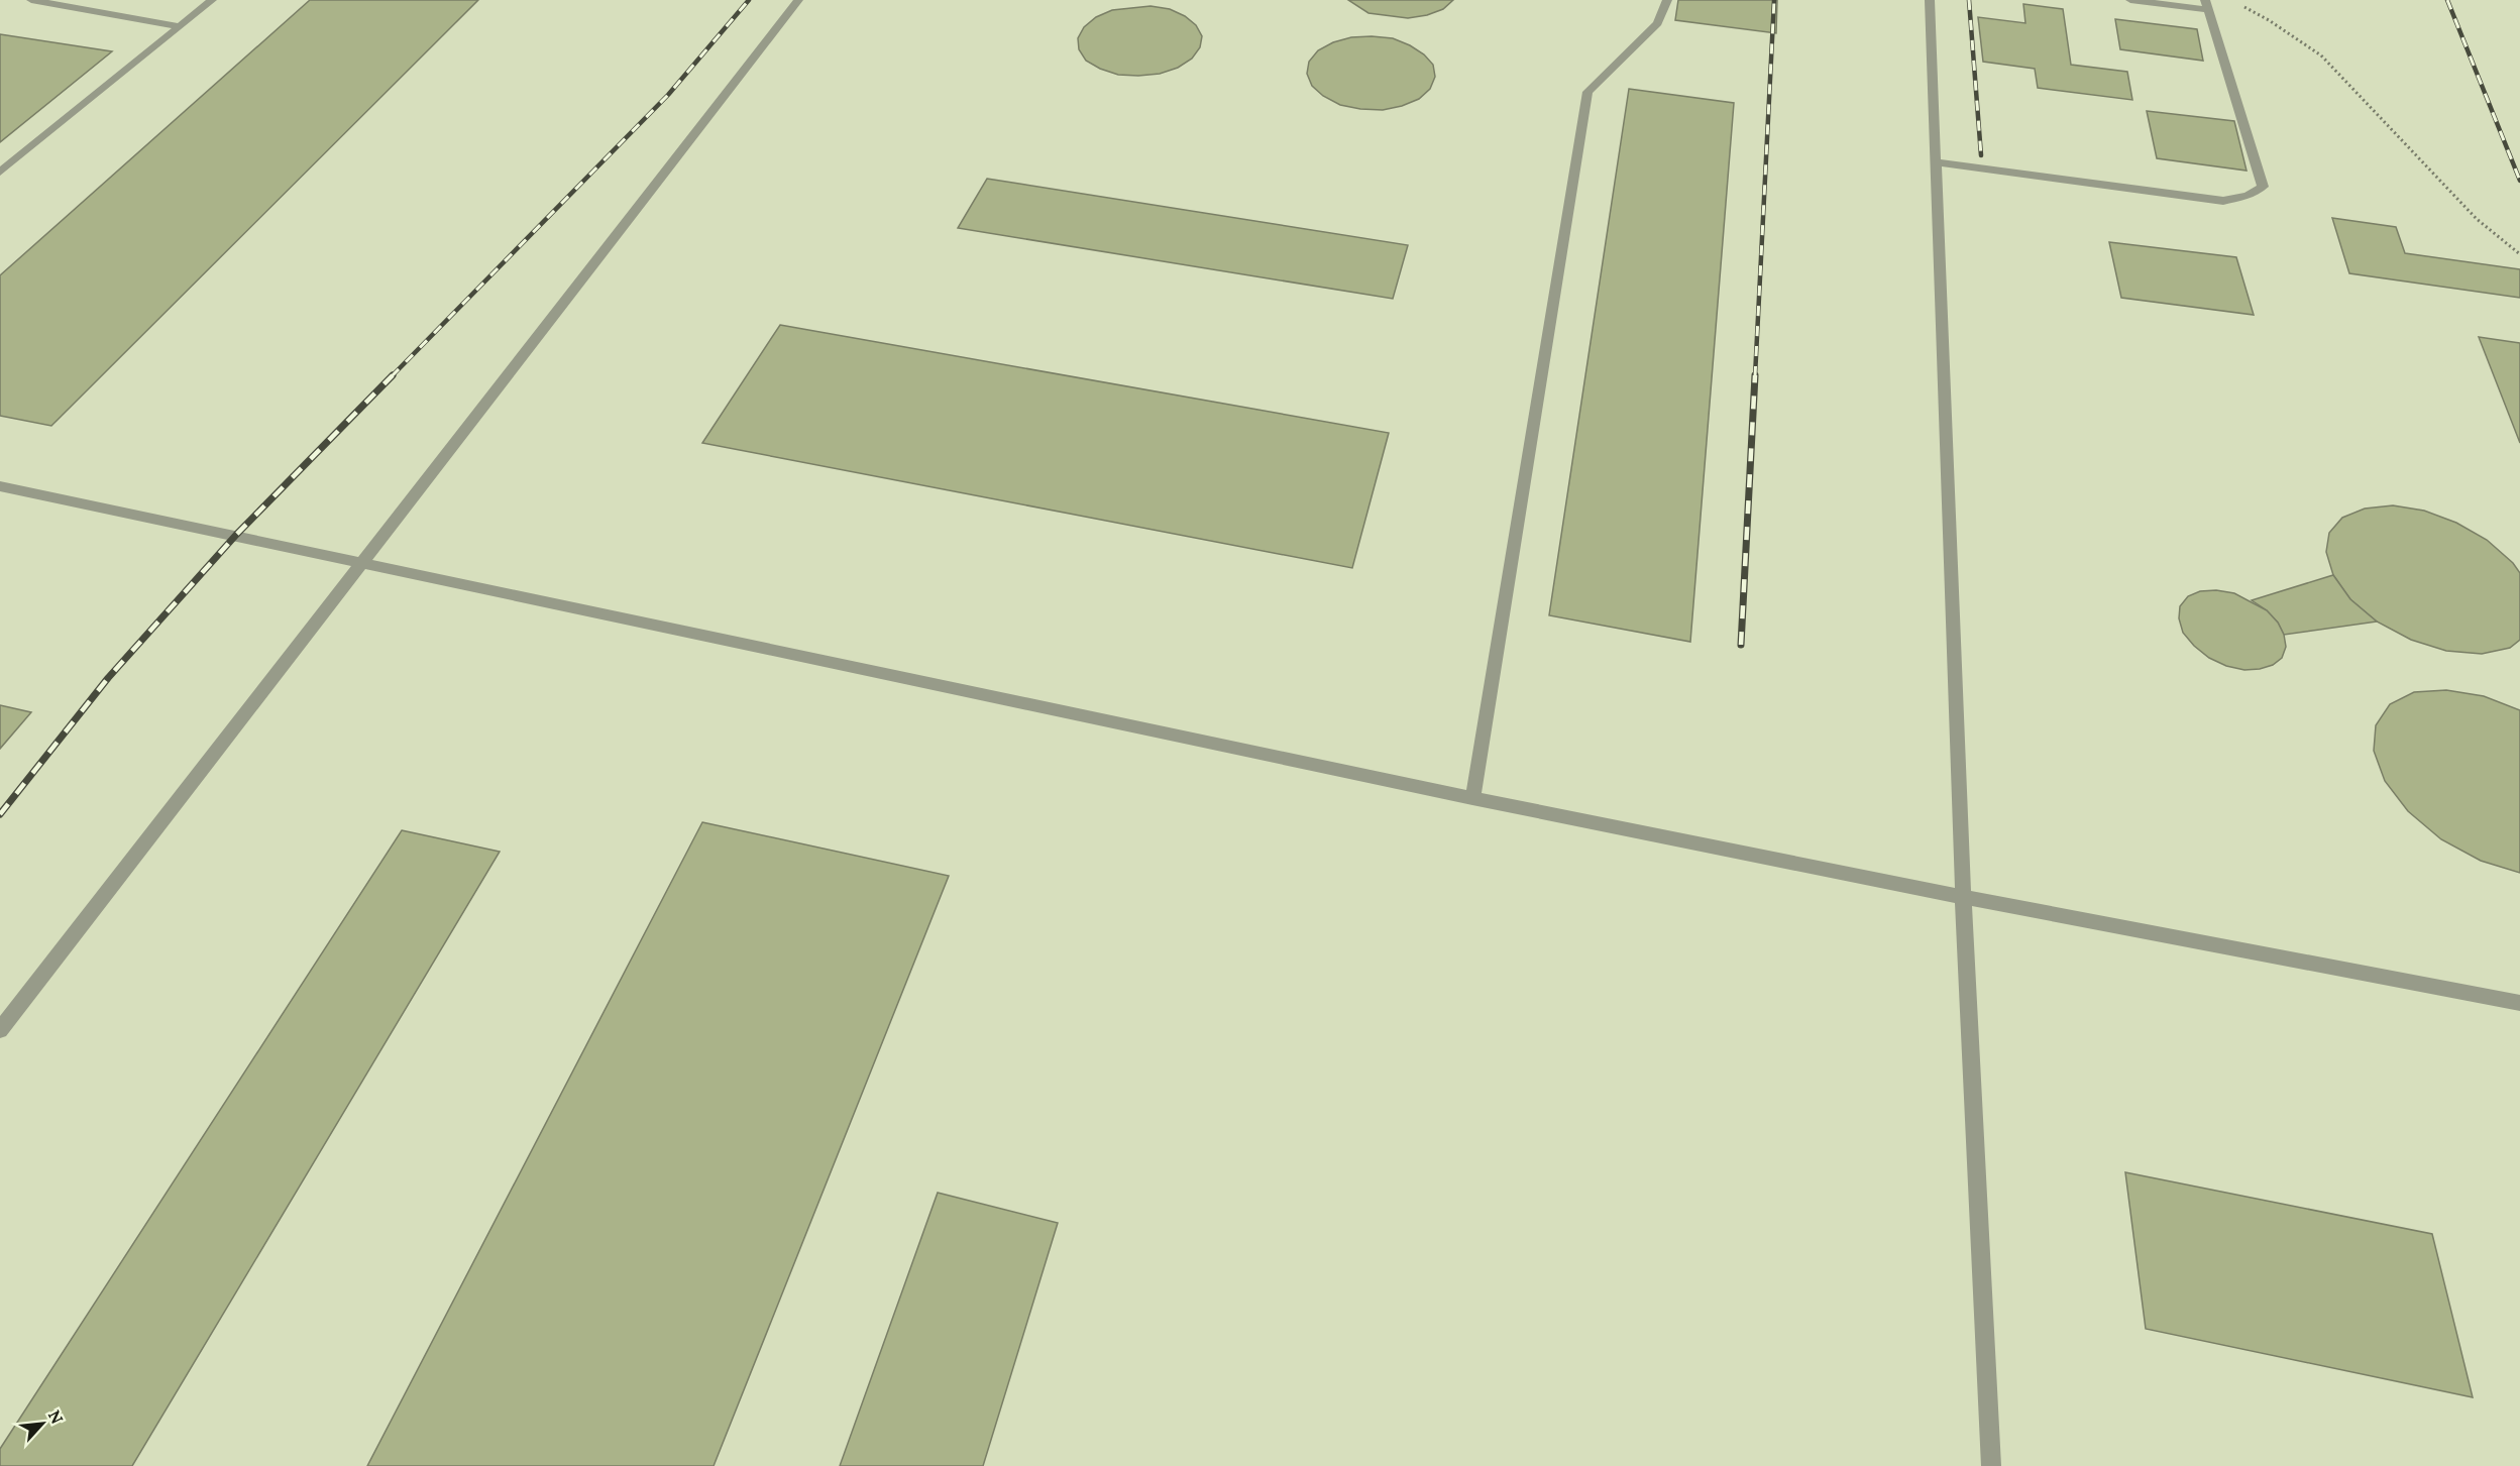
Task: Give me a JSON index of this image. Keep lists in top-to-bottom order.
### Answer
{
  "north": "top right"
}
